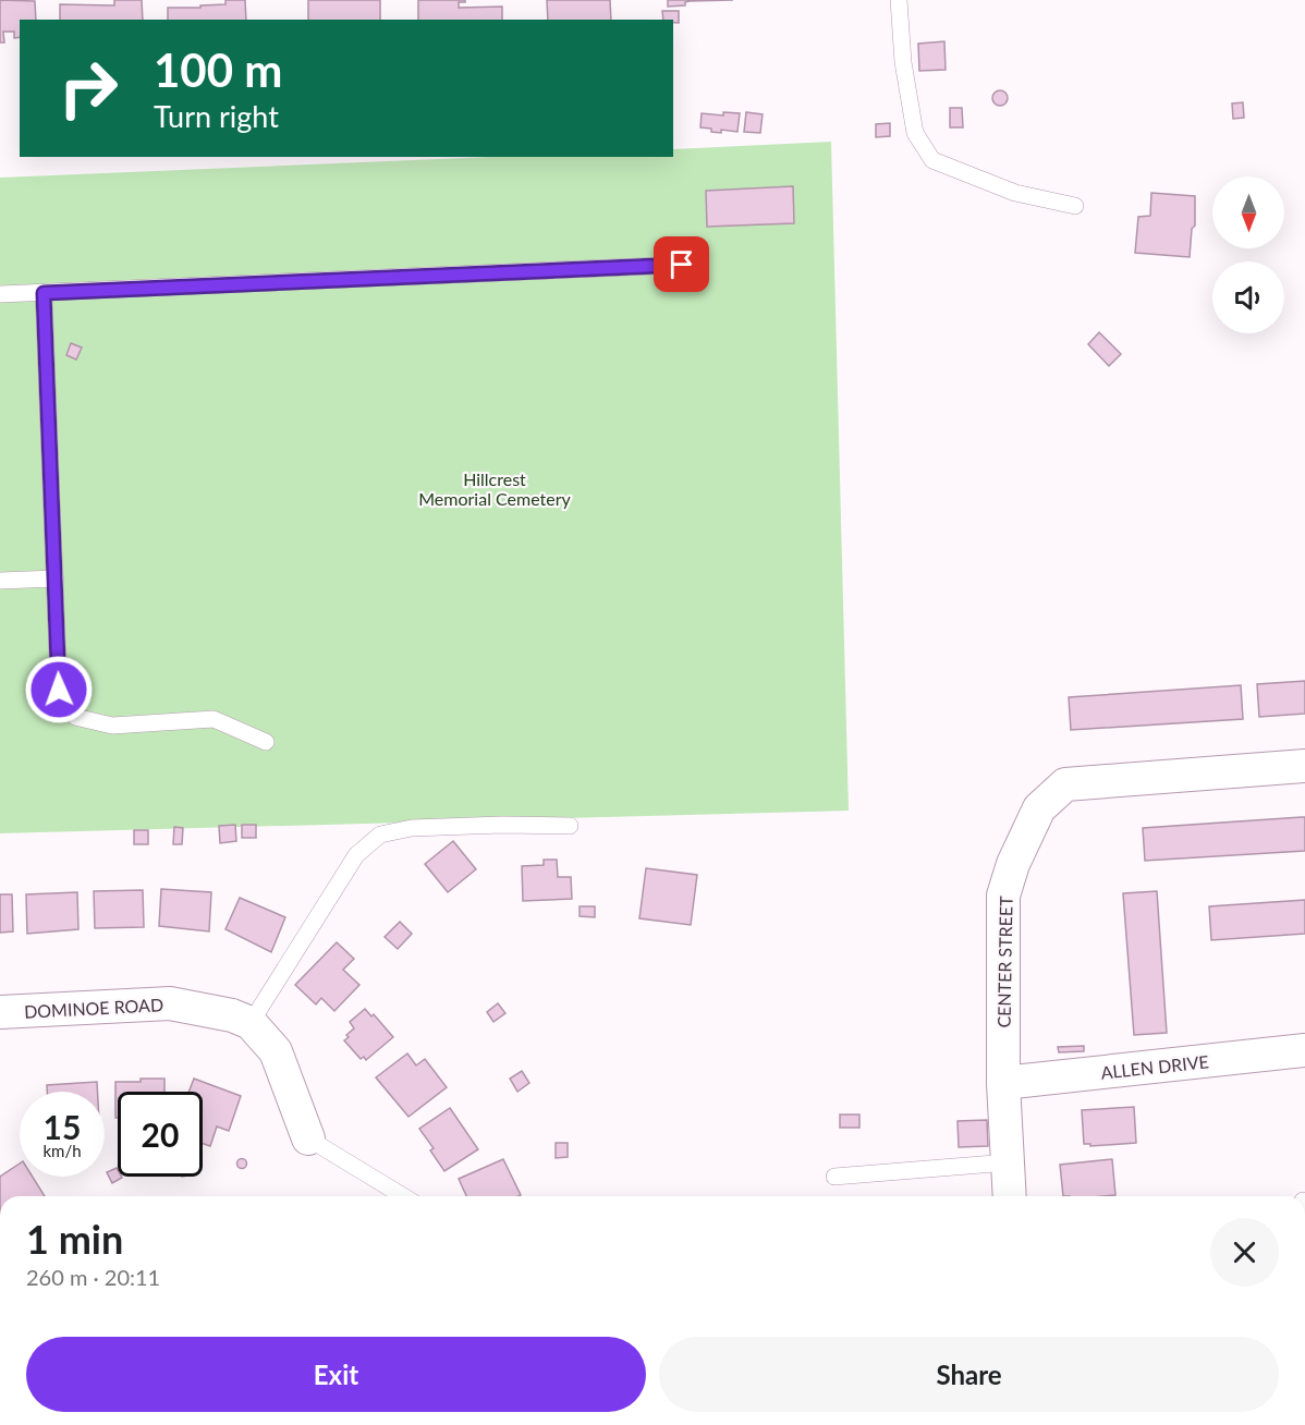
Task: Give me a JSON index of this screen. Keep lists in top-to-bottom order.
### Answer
{
  "streets": {
    "street": ["CENTER STREET", "DOMINOE ROAD", "ALLEN DRIVE"]
  },
  "crossings": [
    ["CENTER STREET", "ALLEN DRIVE"]
  ],
  "parks": ["Hillcrest Memorial Cemetery"],
  "north": "bottom",
  "page": {
    "turn": ["100 m", "Turn right"],
    "speed": "15 km/h",
    "limit": "20",
    "heading": ["1 min", "260 m · 20:11"],
    "buttons": ["Exit", "Share"]
  }
}
